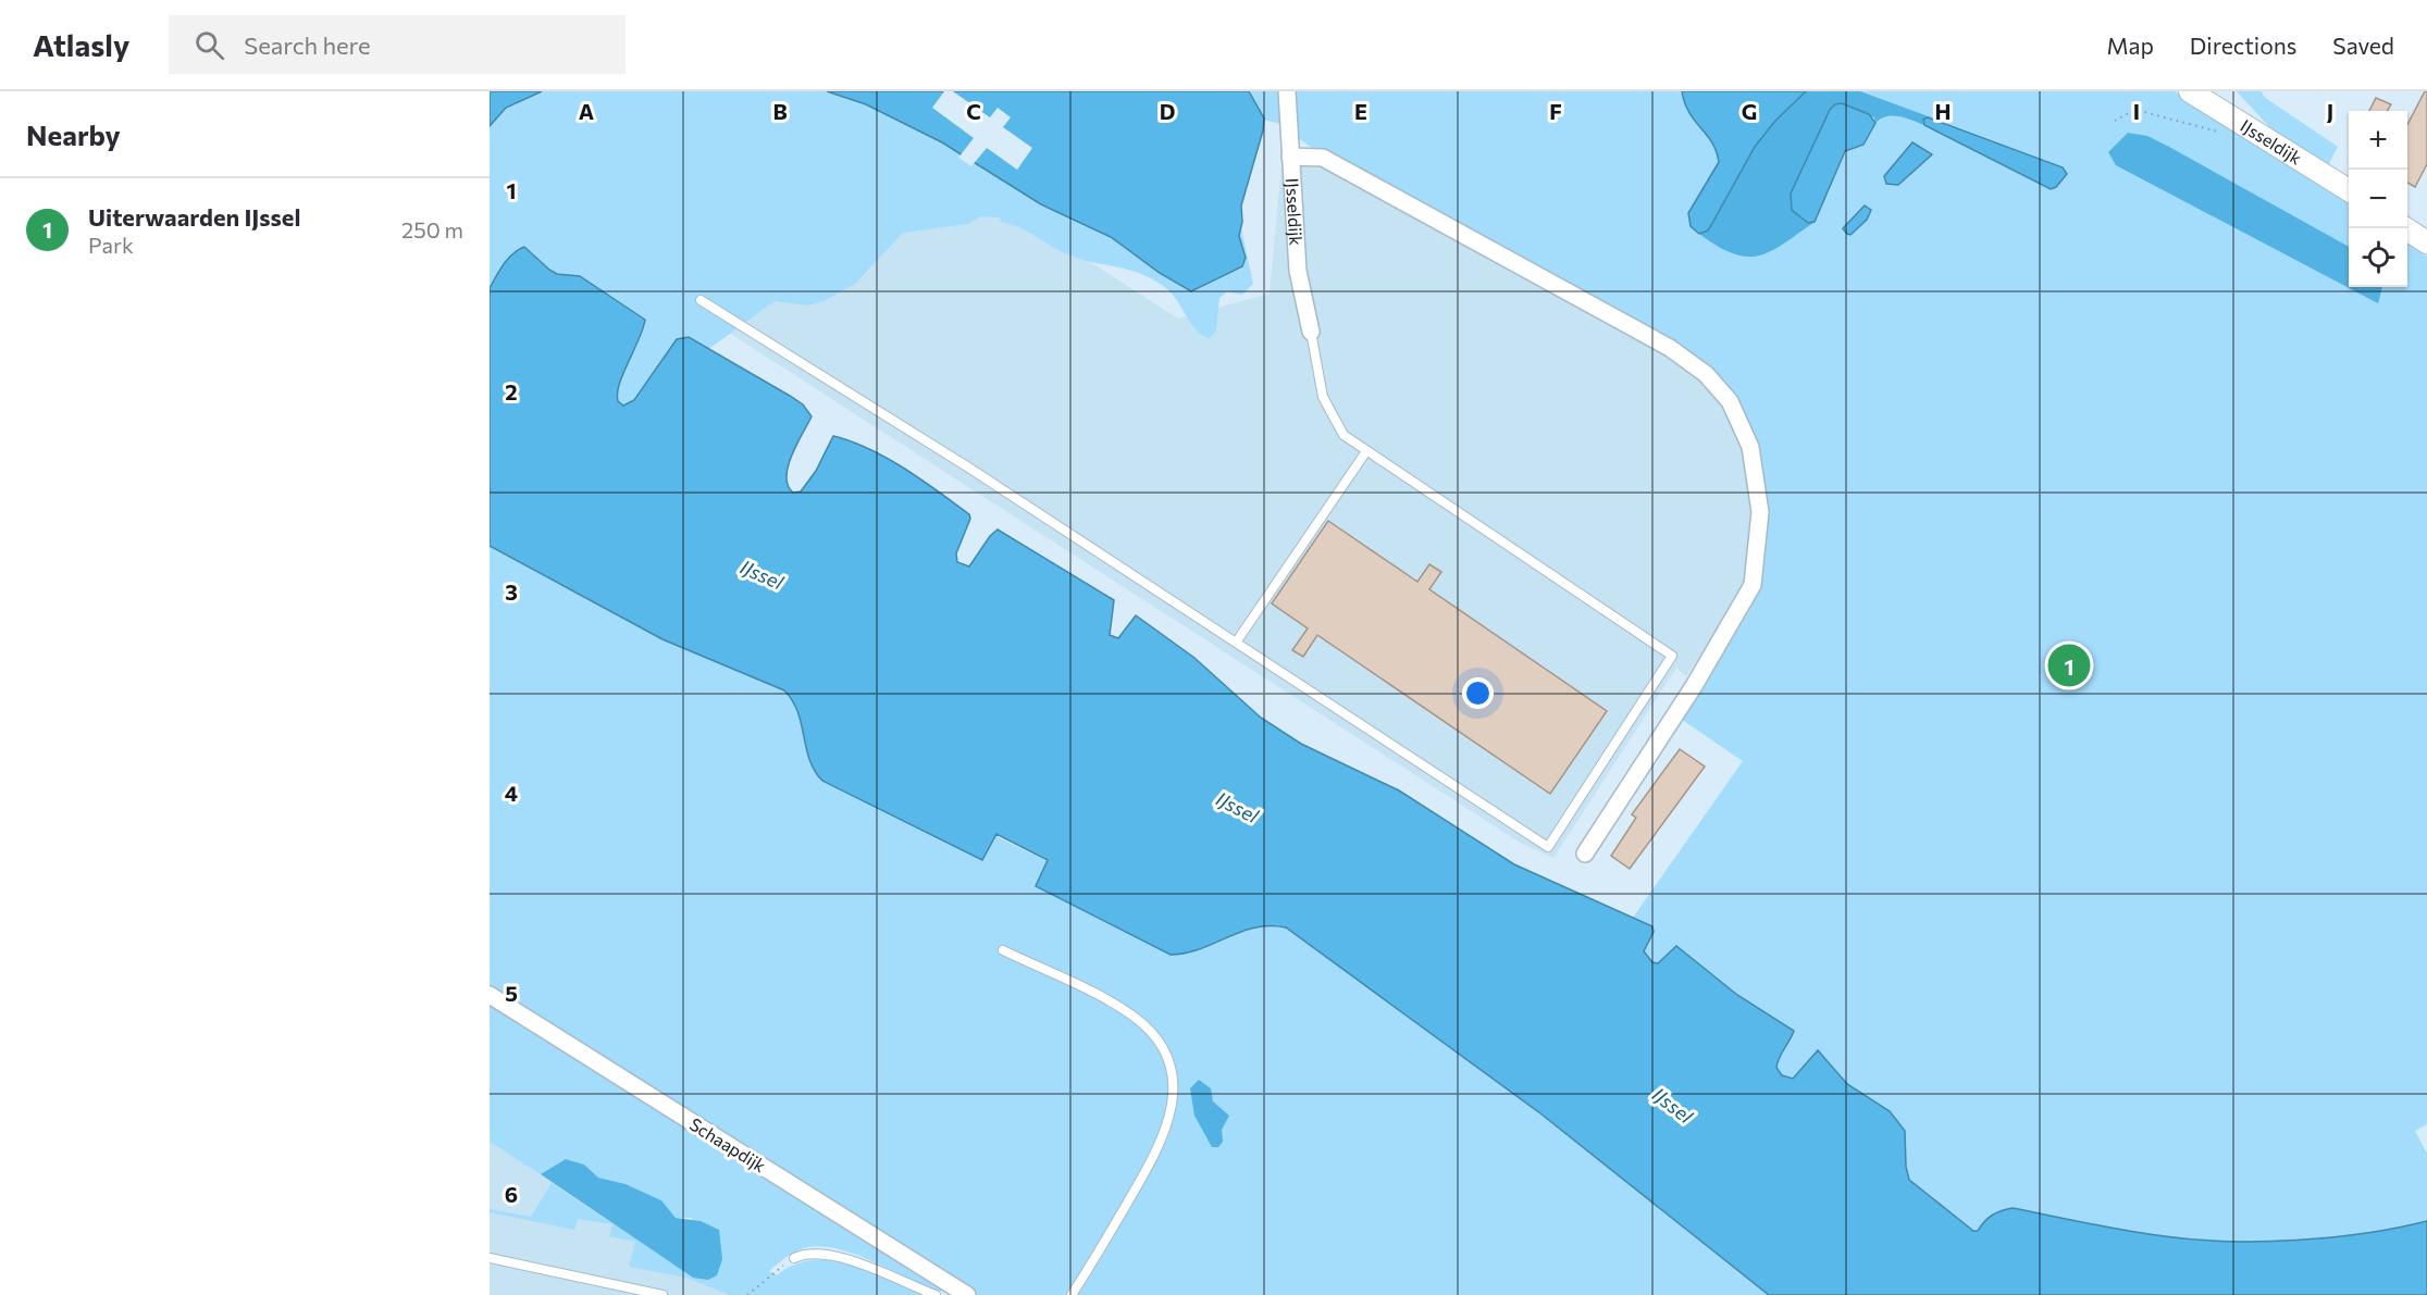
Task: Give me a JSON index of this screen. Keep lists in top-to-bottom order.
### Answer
{
  "streets": {
    "street": ["IJsseldijk", "Schaapdijk"]
  },
  "water": ["IJssel"],
  "page": {
    "header": "Atlasly",
    "search": "Search here",
    "nav": ["Map", "Directions", "Saved"],
    "heading": "Nearby",
    "map_buttons": ["+", "−"],
    "list": [
      {
        "mark": "1",
        "name": "Uiterwaarden IJssel",
        "note": "Park",
        "value": "250 m"
      }
    ],
    "pins": "1"
  },
  "grid": {
    "columns": [
      "A",
      "B",
      "C",
      "D",
      "E",
      "F",
      "G",
      "H",
      "I",
      "J"
    ],
    "rows": [
      "1",
      "2",
      "3",
      "4",
      "5",
      "6"
    ]
  }
}
